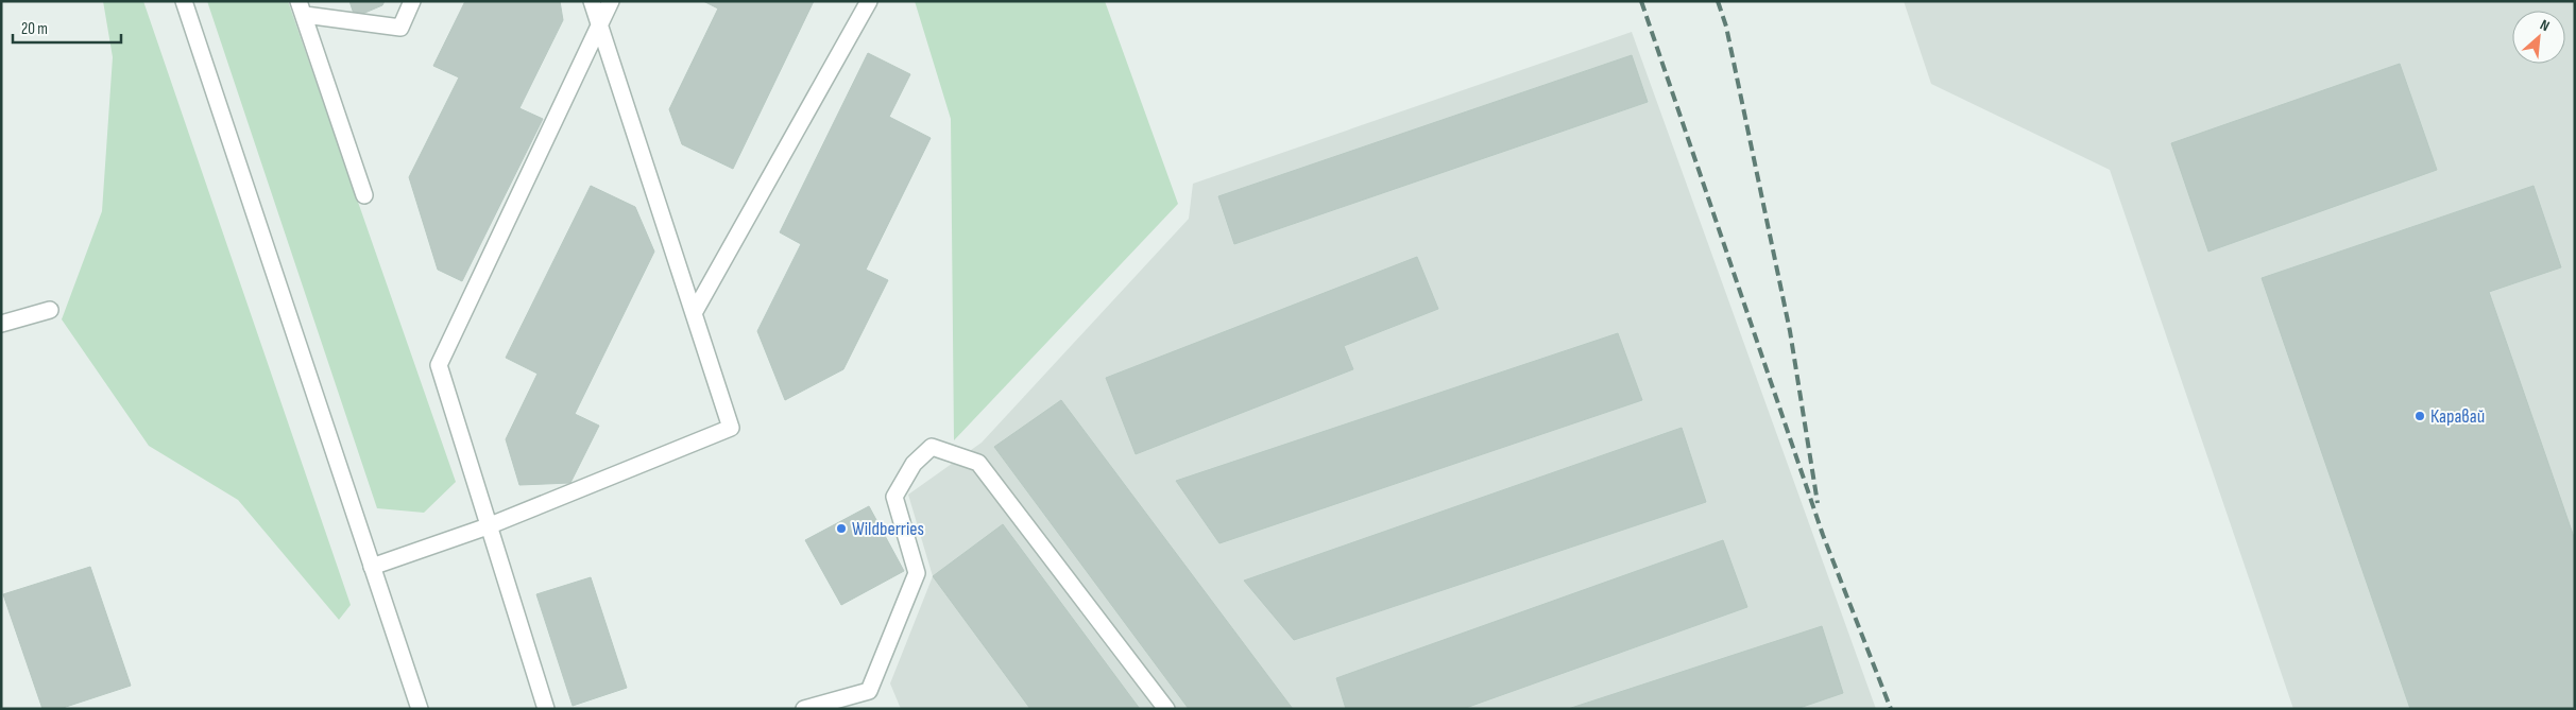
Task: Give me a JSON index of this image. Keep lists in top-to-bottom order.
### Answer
{
  "places": ["Каравай", "Wildberries"],
  "scale_bar": "20 m",
  "north": "top right"
}
